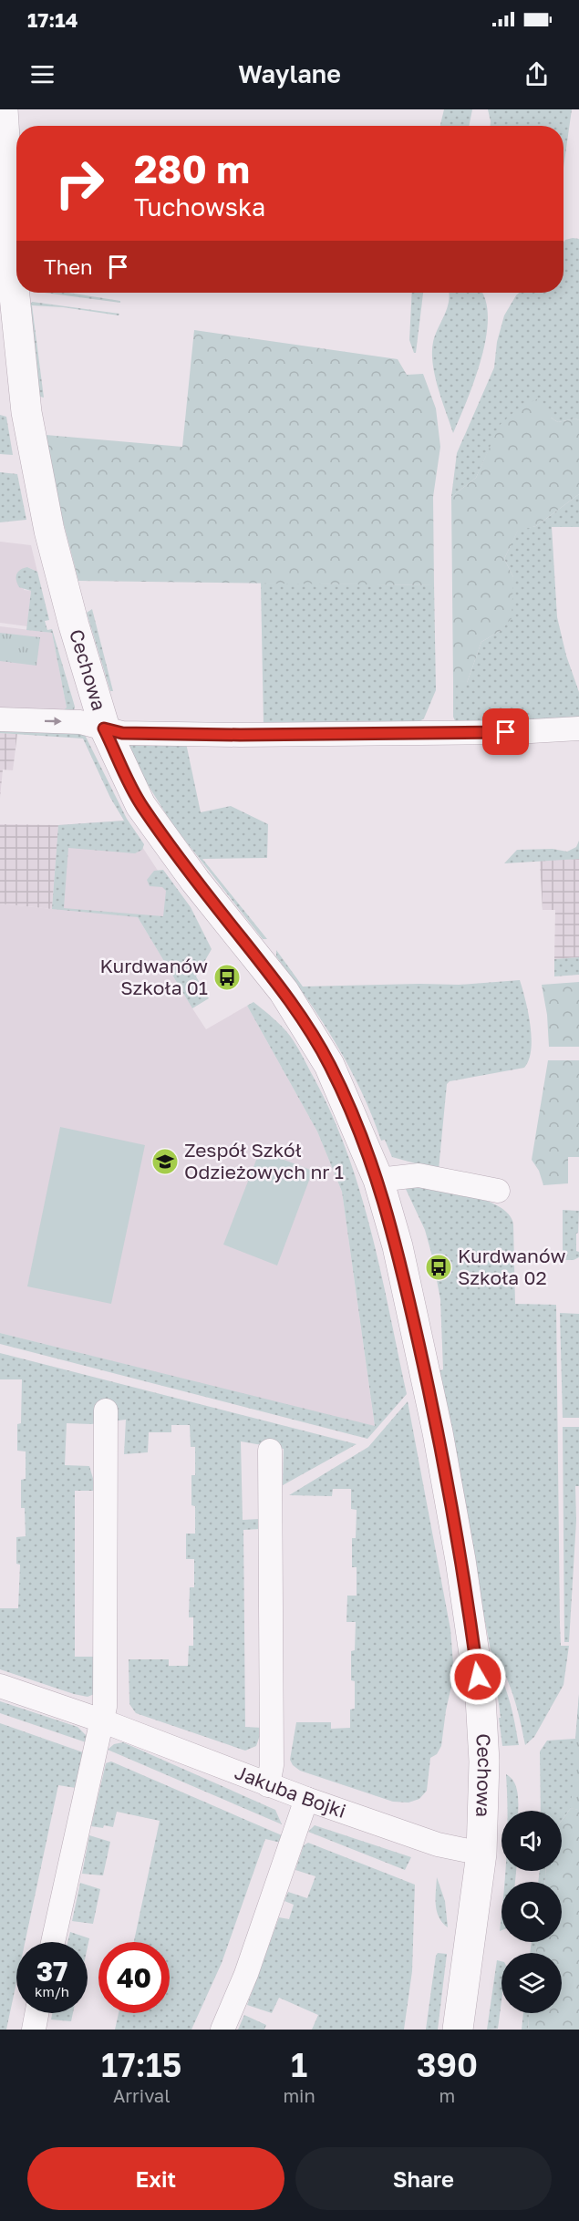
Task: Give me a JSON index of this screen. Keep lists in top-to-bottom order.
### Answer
{
  "streets": {
    "street": ["Cechowa", "Jakuba Bojki"]
  },
  "crossings": [
    ["Cechowa", "Jakuba Bojki"]
  ],
  "places": {
    "bus stop": ["Kurdwanów Szkoła 01", "Kurdwanów Szkoła 02"],
    "school or university": ["Zespół Szkół Odzieżowych nr 1"]
  },
  "page": {
    "status": "17:14",
    "header": "Waylane",
    "turn": ["280 m", "Tuchowska"],
    "then": "Then",
    "speed": "37 km/h",
    "limit": "40",
    "eta": [
      "17:15",
      "Arrival",
      "1",
      "min",
      "390",
      "m"
    ],
    "buttons": ["Exit", "Share"]
  }
}
